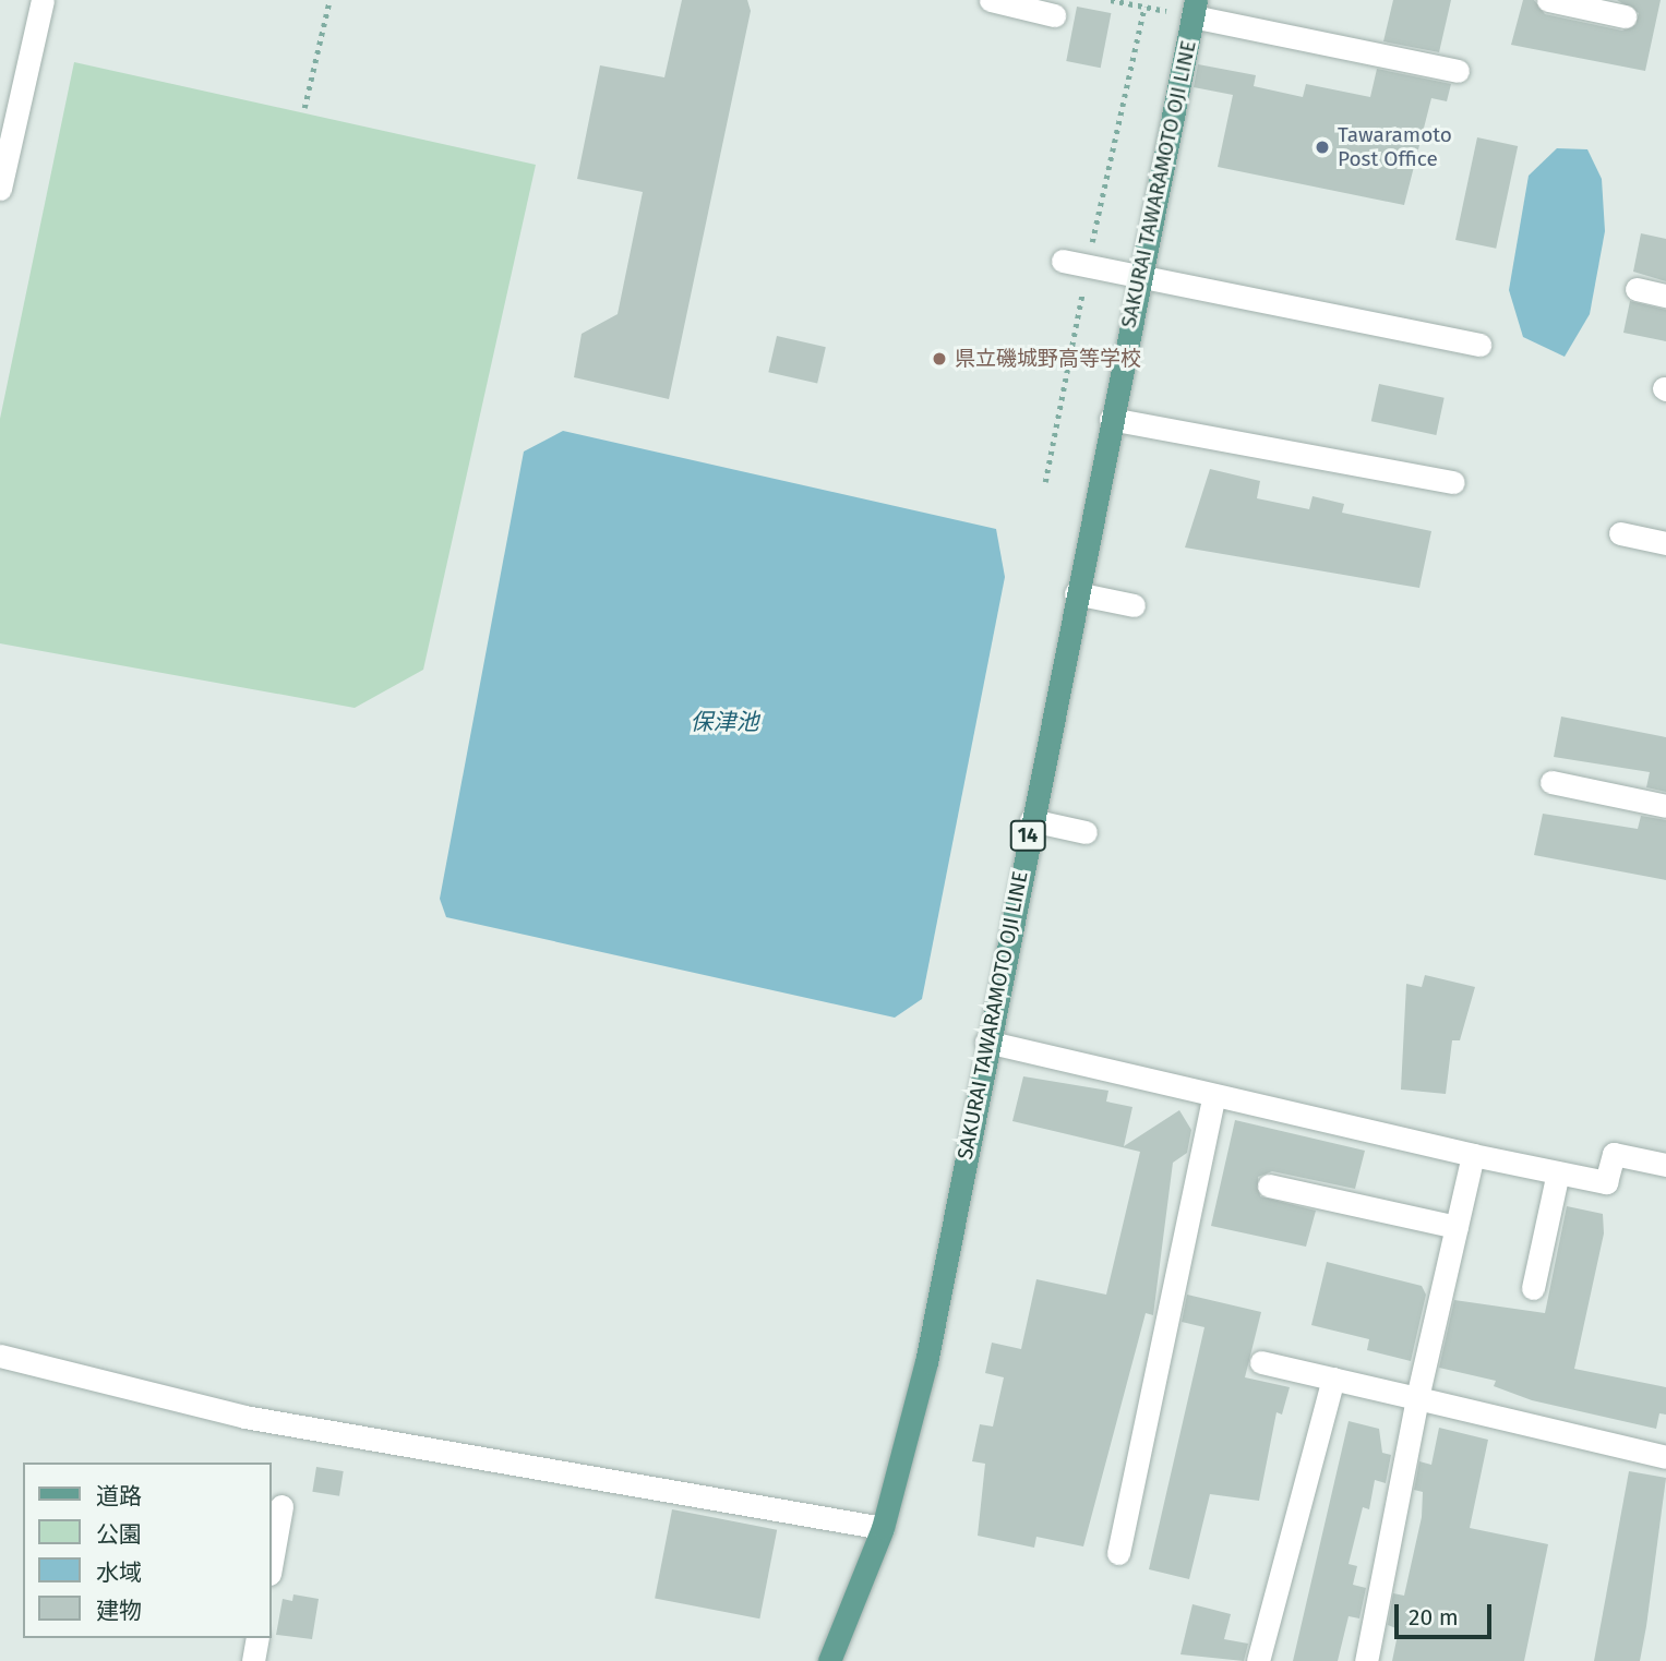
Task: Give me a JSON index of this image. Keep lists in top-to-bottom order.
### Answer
{
  "streets": {
    "main road": ["SAKURAI TAWARAMOTO OJI LINE", "14"]
  },
  "water": ["保津池"],
  "places": ["Tawaramoto Post Office", "県立磯城野高等学校"],
  "legend": [
    "道路",
    "公園",
    "水域",
    "建物"
  ],
  "scale_bar": "20 m"
}
